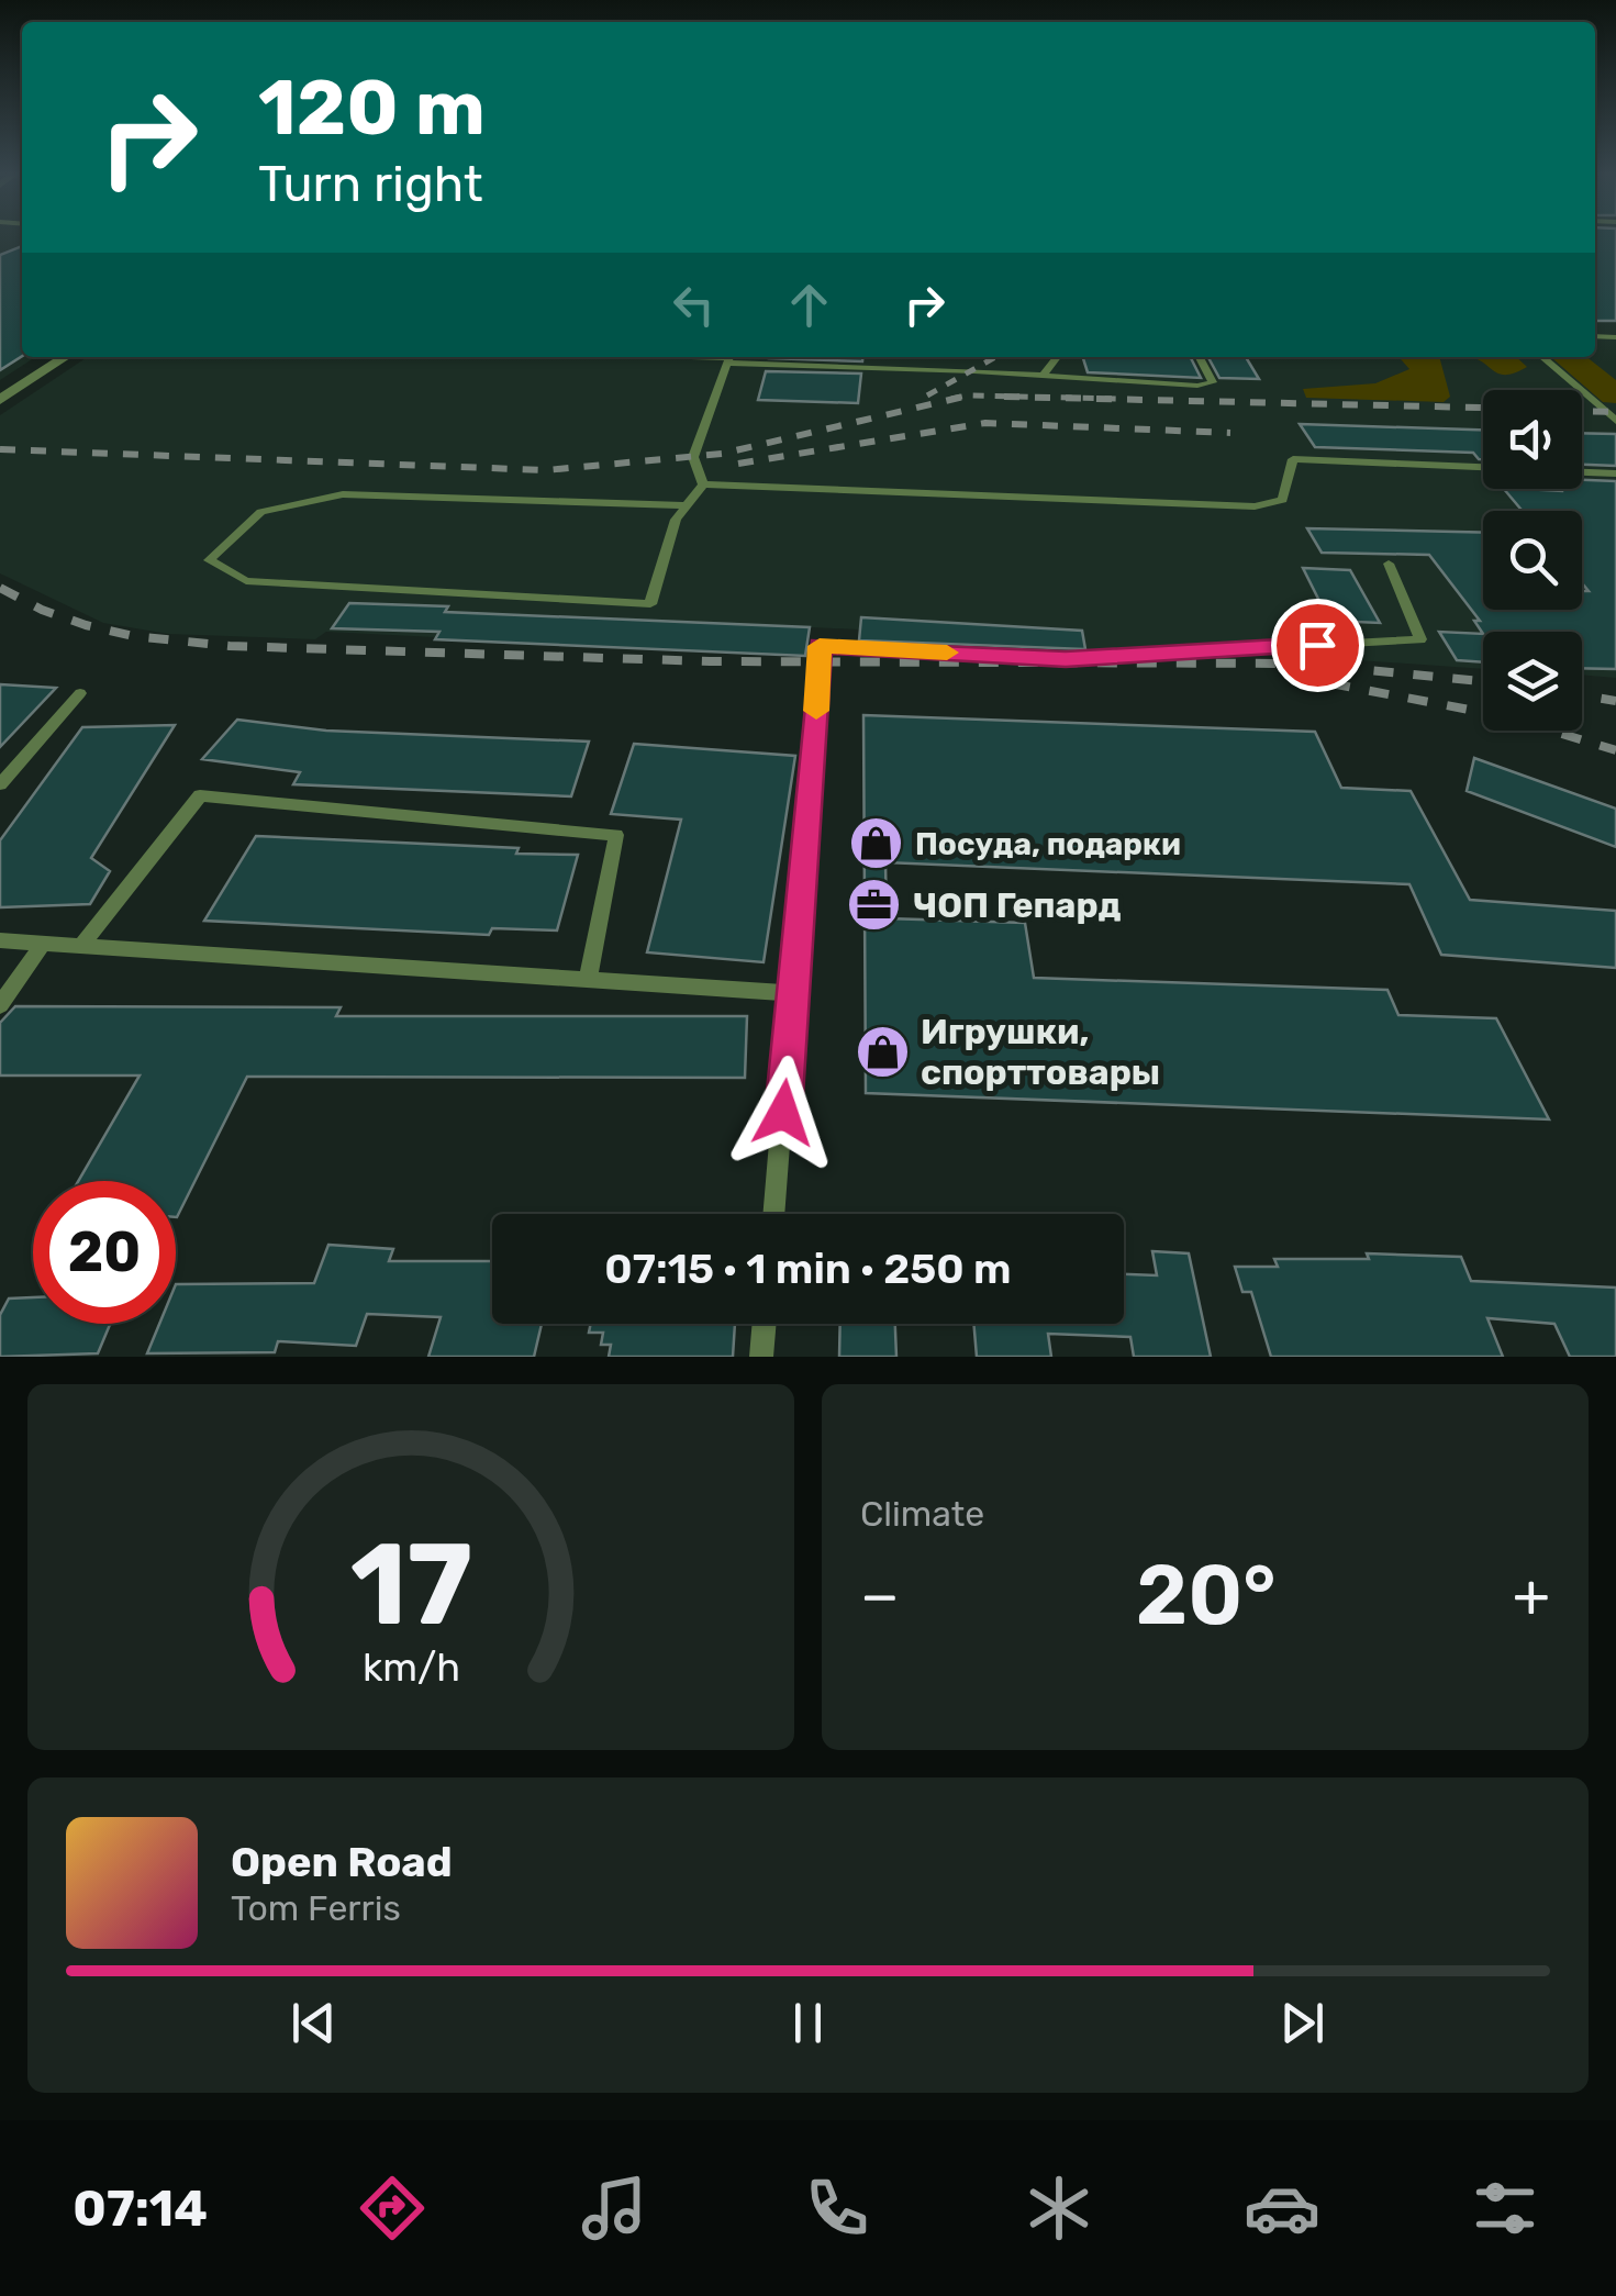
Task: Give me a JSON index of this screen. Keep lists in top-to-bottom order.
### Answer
{
  "places": {
    "shop": ["Посуда, подарки", "Игрушки, спорттовары"],
    "office": ["ЧОП Гепард"]
  },
  "page": {
    "turn": ["120 m", "Turn right"],
    "limit": "20",
    "trip": "07:15 · 1 min · 250 m",
    "tile": "Climate",
    "heat": ["−", "20°", "+"],
    "song": ["Open Road", "Tom Ferris"],
    "tabs": "07:14",
    "gauge": ["17", "km/h"]
  }
}
